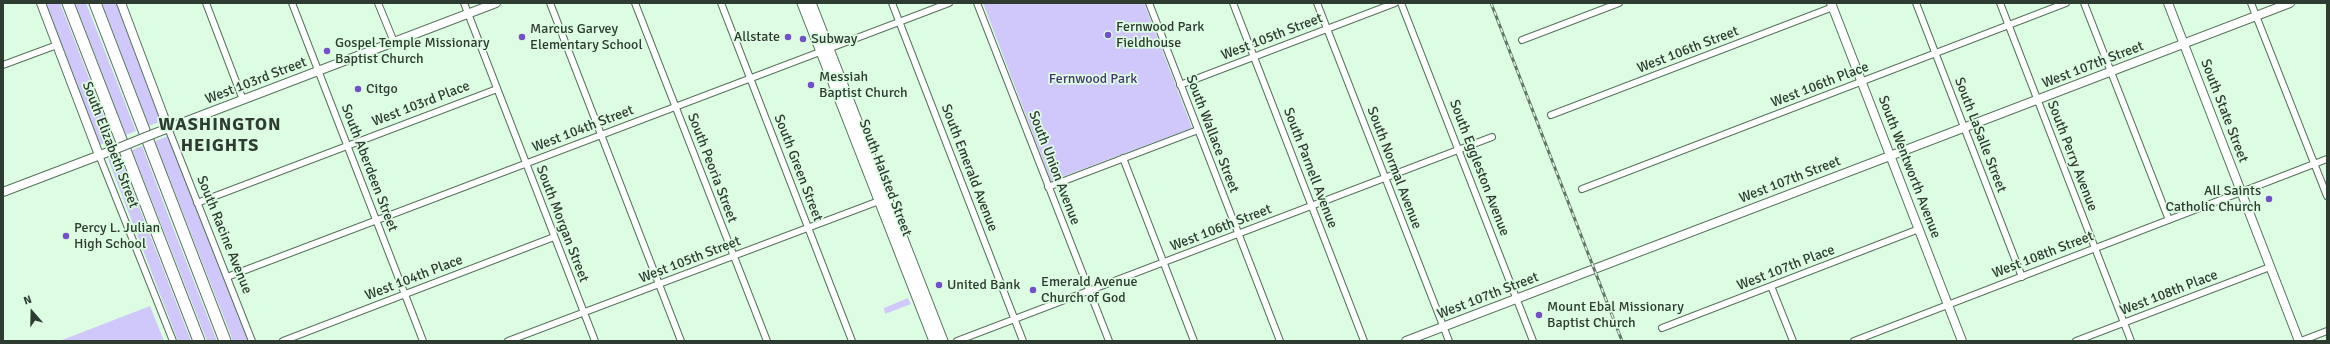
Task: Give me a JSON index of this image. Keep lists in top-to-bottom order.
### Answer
{
  "streets": {
    "main road": ["South Halsted Street"],
    "street": [
      "West 105th Street",
      "West 106th Street",
      "West 107th Street",
      "West 103rd Street",
      "West 106th Place",
      "West 103rd Place",
      "South State Street",
      "West 104th Street",
      "South Wallace Street",
      "South LaSalle Street",
      "South Elizabeth Street",
      "South Perry Avenue",
      "South Wentworth Avenue",
      "South Aberdeen Street",
      "South Peoria Street",
      "South Green Street",
      "South Emerald Avenue",
      "South Union Avenue",
      "South Parnell Avenue",
      "South Normal Avenue",
      "South Eggleston Avenue",
      "South Morgan Street",
      "South Racine Avenue",
      "West 108th Street",
      "West 107th Place",
      "West 104th Place",
      "West 108th Place"
    ]
  },
  "crossings": [
    ["West 105th Street", "South Wallace Street"],
    ["West 105th Street", "South Peoria Street"],
    ["West 105th Street", "South Green Street"],
    ["West 105th Street", "South Parnell Avenue"],
    ["West 105th Street", "South Normal Avenue"],
    ["West 105th Street", "South Halsted Street"],
    ["West 105th Street", "South Morgan Street"],
    ["West 106th Street", "South Wallace Street"],
    ["West 106th Street", "South Wentworth Avenue"],
    ["West 106th Street", "South Emerald Avenue"],
    ["West 106th Street", "South Union Avenue"],
    ["West 106th Street", "South Parnell Avenue"],
    ["West 106th Street", "South Normal Avenue"],
    ["West 106th Street", "South Eggleston Avenue"],
    ["West 107th Street", "South State Street"],
    ["West 107th Street", "South LaSalle Street"],
    ["West 107th Street", "South Perry Avenue"],
    ["West 107th Street", "South Wentworth Avenue"],
    ["West 107th Street", "South Normal Avenue"],
    ["West 107th Street", "South Eggleston Avenue"],
    ["West 103rd Street", "South Elizabeth Street"],
    ["West 103rd Street", "South Aberdeen Street"],
    ["West 103rd Street", "South Morgan Street"],
    ["West 103rd Street", "South Racine Avenue"],
    ["West 106th Place", "South LaSalle Street"],
    ["West 106th Place", "South Perry Avenue"],
    ["West 106th Place", "South Wentworth Avenue"],
    ["West 103rd Place", "South Aberdeen Street"],
    ["West 103rd Place", "South Morgan Street"],
    ["West 103rd Place", "South Racine Avenue"],
    ["South State Street", "West 108th Street"],
    ["South State Street", "West 108th Place"],
    ["West 104th Street", "South Aberdeen Street"],
    ["West 104th Street", "South Peoria Street"],
    ["West 104th Street", "South Green Street"],
    ["West 104th Street", "South Emerald Avenue"],
    ["West 104th Street", "South Halsted Street"],
    ["West 104th Street", "South Morgan Street"],
    ["West 104th Street", "South Racine Avenue"],
    ["South LaSalle Street", "West 108th Street"],
    ["South Perry Avenue", "West 108th Street"],
    ["South Perry Avenue", "West 108th Place"],
    ["South Wentworth Avenue", "West 108th Street"],
    ["South Wentworth Avenue", "West 107th Place"],
    ["South Aberdeen Street", "West 104th Place"],
    ["South Morgan Street", "West 104th Place"]
  ],
  "districts": ["WASHINGTON HEIGHTS"],
  "parks": ["Fernwood Park"],
  "places": [
    "Fernwood Park Fieldhouse",
    "Marcus Garvey Elementary School",
    "Allstate",
    "Subway",
    "Gospel Temple Missionary Baptist Church",
    "Messiah Baptist Church",
    "Citgo",
    "All Saints Catholic Church",
    "Percy L. Julian High School",
    "United Bank",
    "Emerald Avenue Church of God",
    "Mount Ebal Missionary Baptist Church"
  ],
  "north": "top"
}
